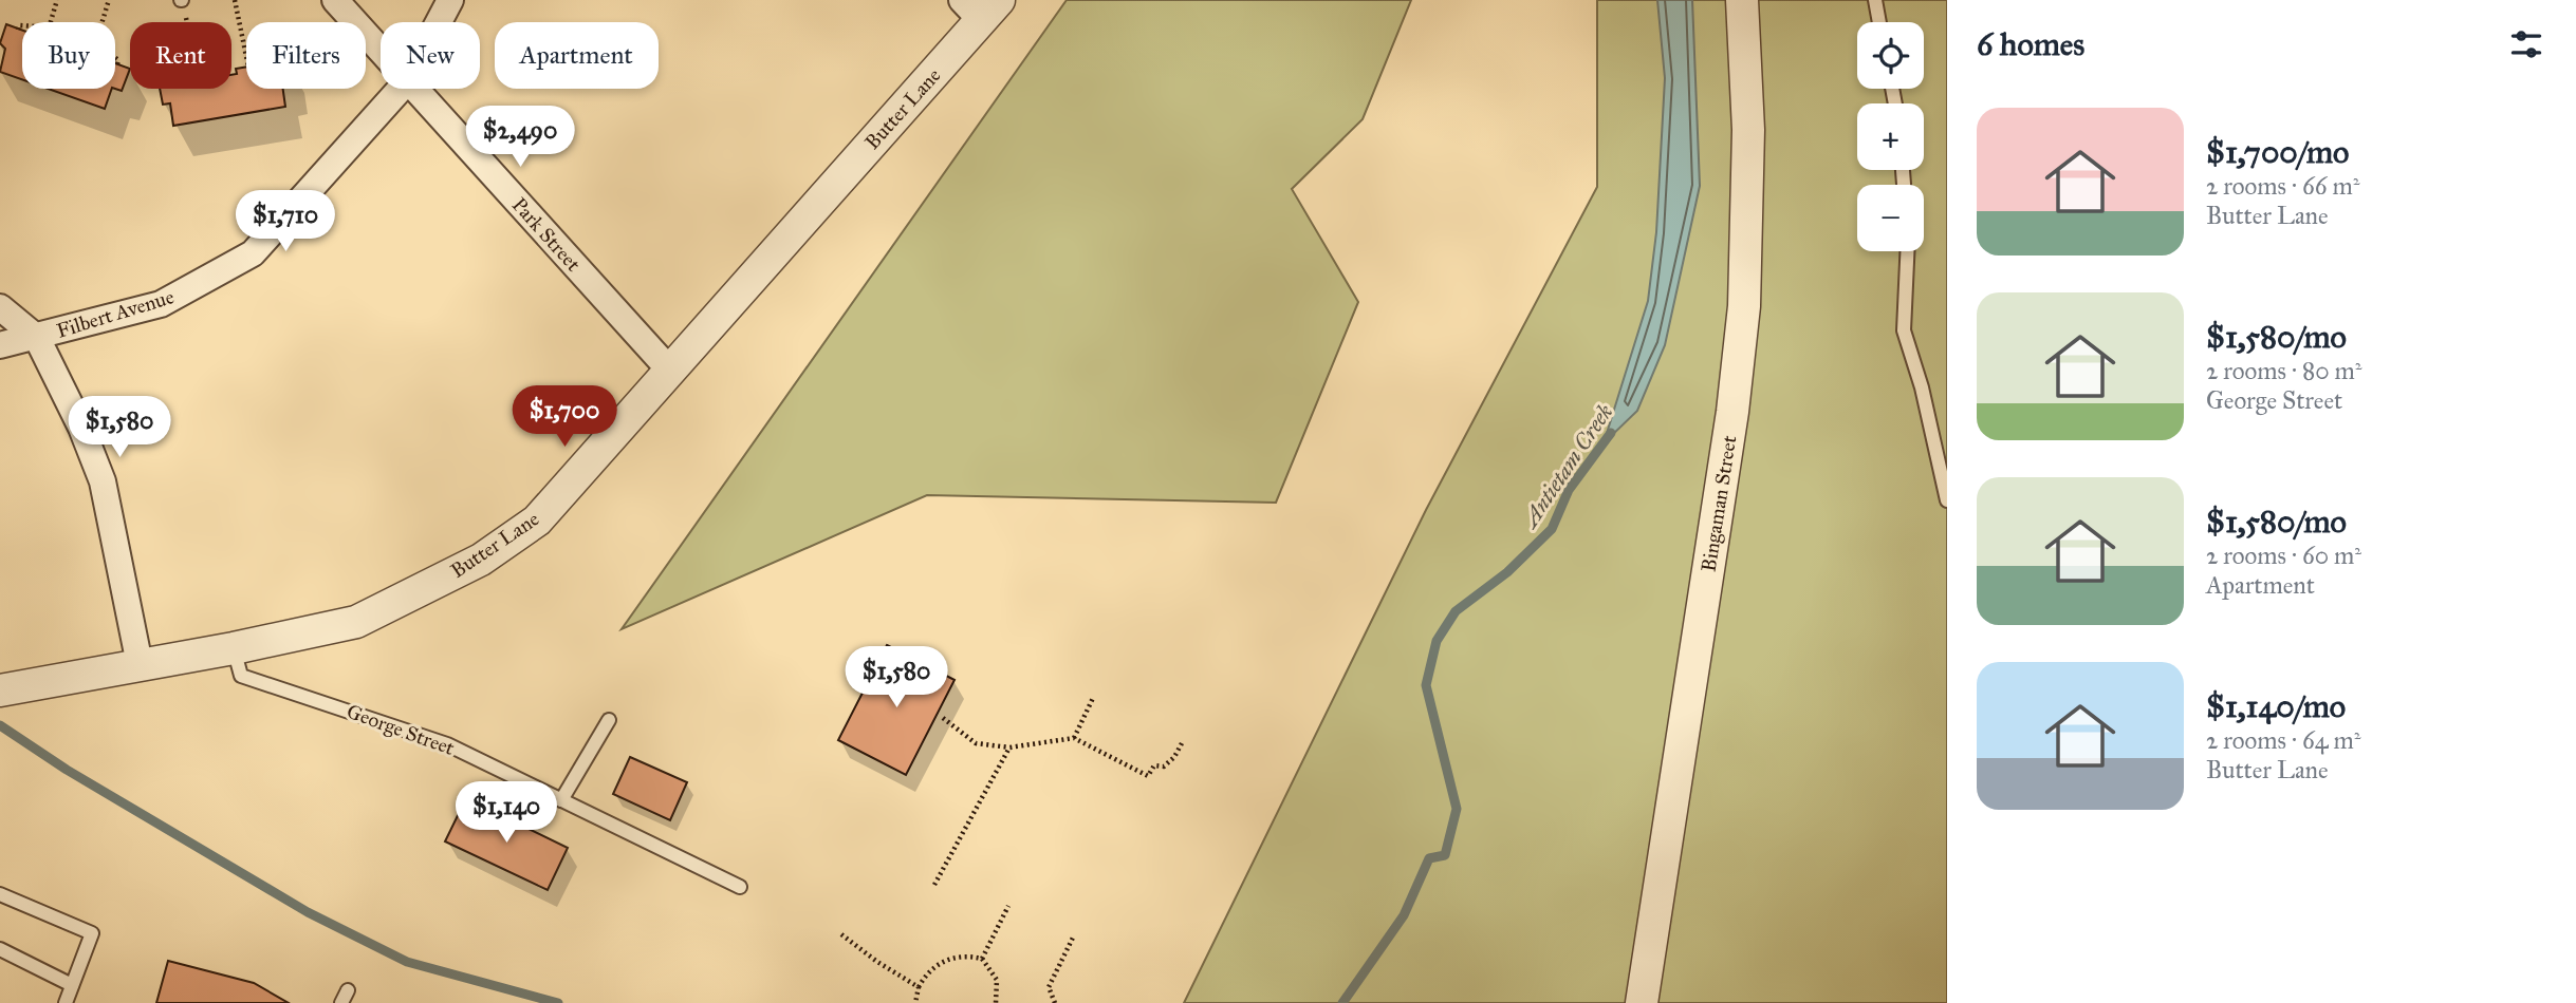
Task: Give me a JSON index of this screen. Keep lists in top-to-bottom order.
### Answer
{
  "streets": {
    "street": [
      "Butter Lane",
      "Park Street",
      "Filbert Avenue",
      "Bingaman Street"
    ],
    "lane": ["George Street"]
  },
  "crossings": [
    ["Butter Lane", "Park Street"],
    ["Butter Lane", "George Street"]
  ],
  "water": ["Antietam Creek"],
  "page": {
    "heading": "6 homes",
    "map_buttons": ["+", "−"],
    "chip": [
      "Buy",
      "Rent",
      "Filters",
      "New",
      "Apartment"
    ],
    "list": [
      {
        "name": "$1,700/mo",
        "note": "2 rooms · 66 m² · Butter Lane"
      },
      {
        "name": "$1,580/mo",
        "note": "2 rooms · 80 m² · George Street"
      },
      {
        "name": "$1,580/mo",
        "note": "2 rooms · 60 m² · Apartment"
      },
      {
        "name": "$1,140/mo",
        "note": "2 rooms · 64 m² · Butter Lane"
      }
    ],
    "price": [
      "$2,490",
      "$1,710",
      "$1,700",
      "$1,580",
      "$1,580",
      "$1,140"
    ]
  }
}
